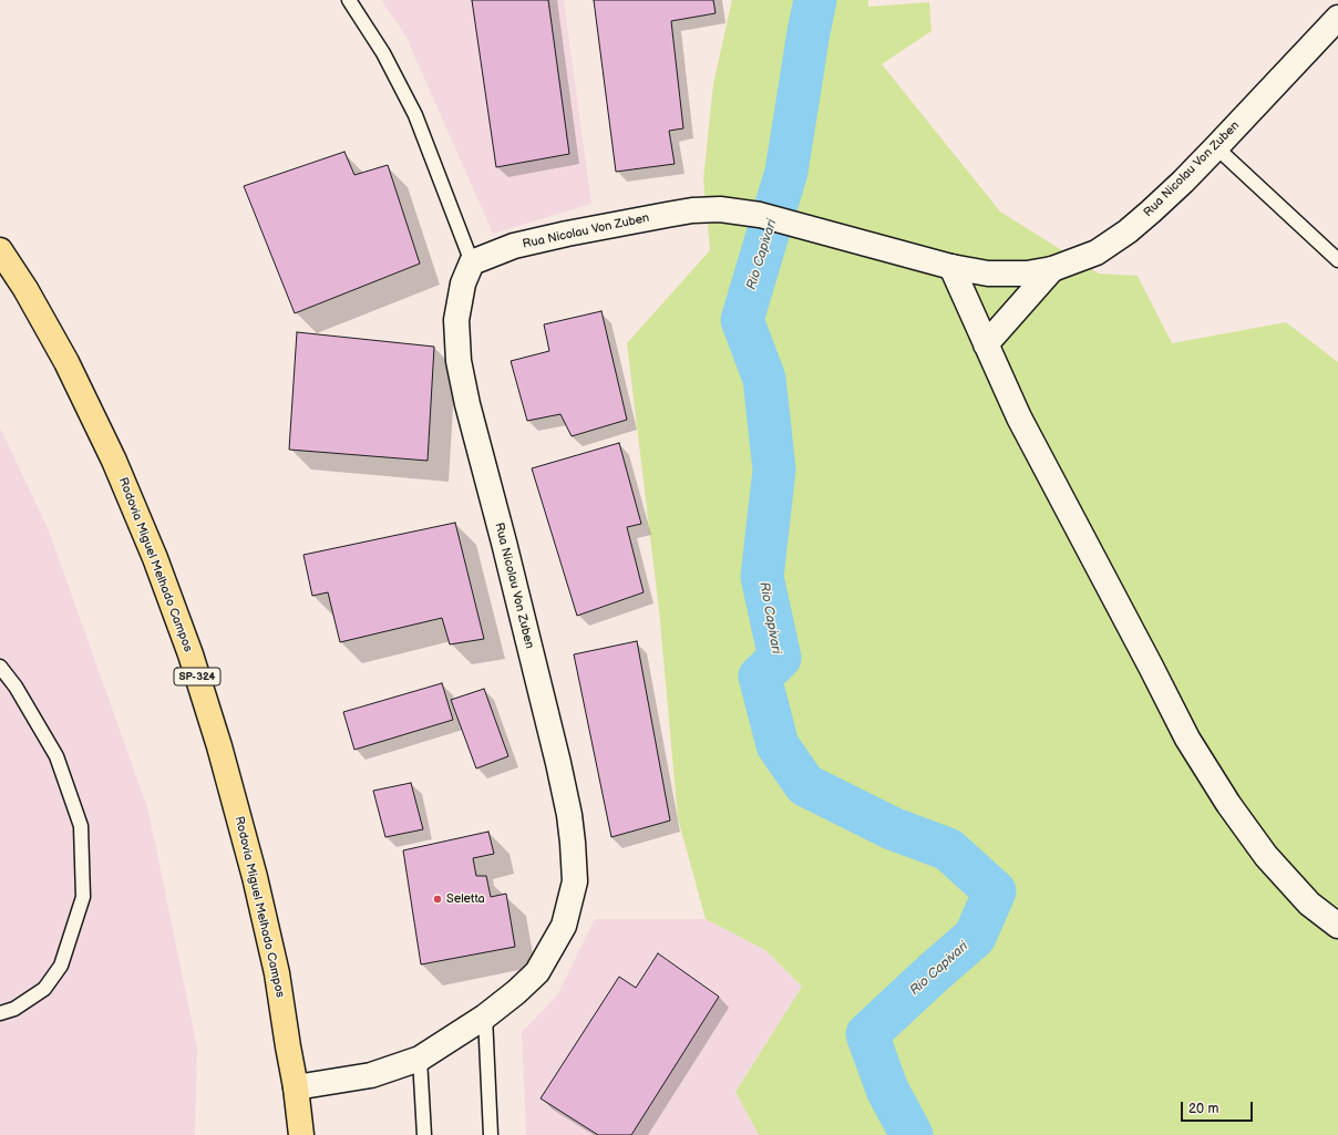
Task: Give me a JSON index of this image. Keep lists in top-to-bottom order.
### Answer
{
  "streets": {
    "highway": ["Rodovia Miguel Melhado Campos", "SP-324"],
    "street": ["Rua Nicolau Von Zuben"]
  },
  "crossings": [
    ["Rua Nicolau Von Zuben", "Rodovia Miguel Melhado Campos"]
  ],
  "water": ["Rio Capivari"],
  "places": ["Seletta"],
  "scale_bar": "20 m"
}
